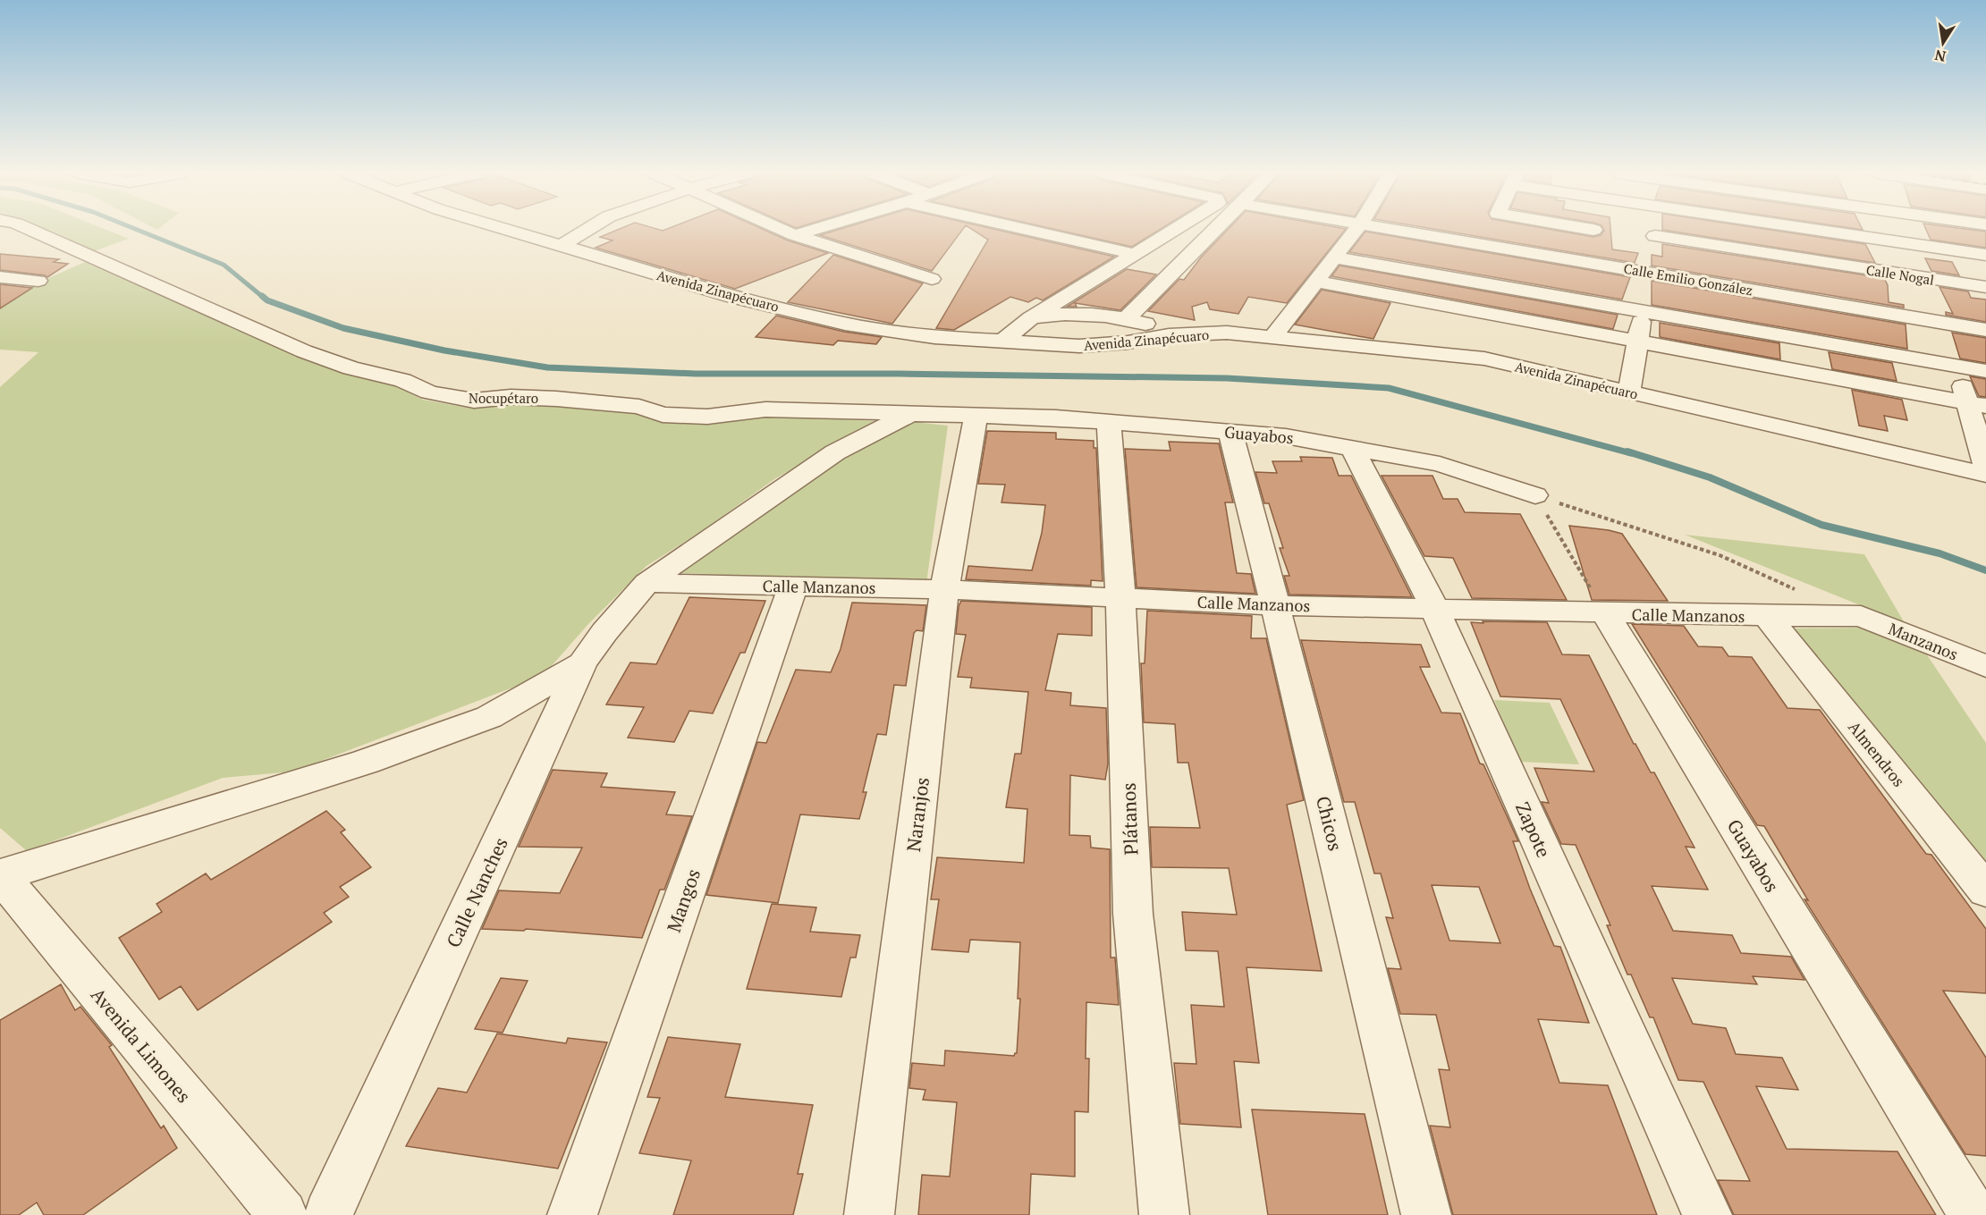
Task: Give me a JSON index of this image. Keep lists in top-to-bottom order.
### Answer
{
  "streets": {
    "street": [
      "Calle Nogal",
      "Calle Emilio González",
      "Avenida Zinapécuaro",
      "Nocupétaro",
      "Guayabos",
      "Calle Manzanos",
      "Manzanos",
      "Almendros",
      "Naranjos",
      "Plátanos",
      "Chicos",
      "Zapote",
      "Calle Nanches",
      "Mangos",
      "Avenida Limones"
    ]
  },
  "crossings": [
    ["Calle Nogal", "Calle Emilio González"],
    ["Nocupétaro", "Guayabos"],
    ["Nocupétaro", "Naranjos"],
    ["Nocupétaro", "Calle Nanches"],
    ["Guayabos", "Calle Manzanos"],
    ["Guayabos", "Naranjos"],
    ["Guayabos", "Plátanos"],
    ["Guayabos", "Chicos"],
    ["Guayabos", "Zapote"],
    ["Calle Manzanos", "Manzanos"],
    ["Calle Manzanos", "Almendros"],
    ["Calle Manzanos", "Naranjos"],
    ["Calle Manzanos", "Plátanos"],
    ["Calle Manzanos", "Chicos"],
    ["Calle Manzanos", "Zapote"],
    ["Calle Manzanos", "Calle Nanches"],
    ["Calle Manzanos", "Mangos"]
  ],
  "north": "bottom"
}
